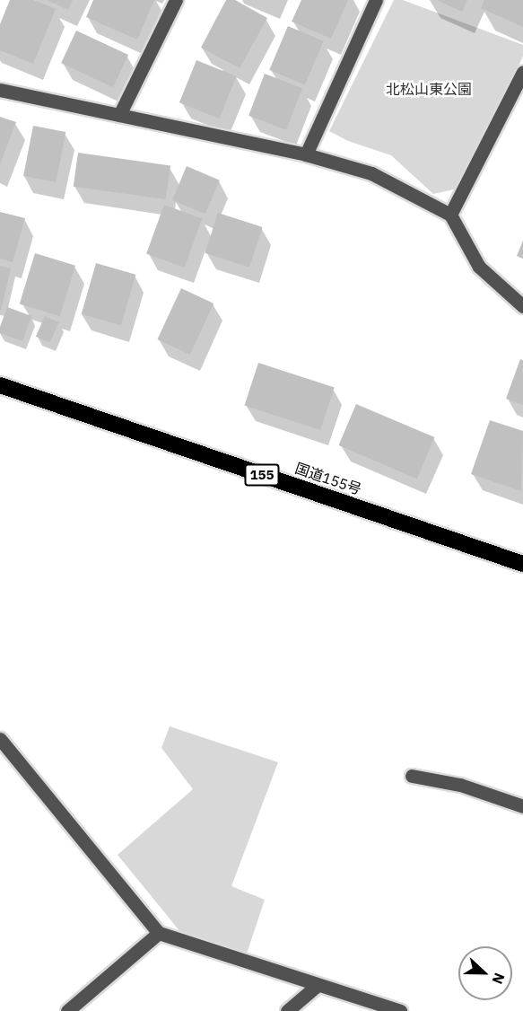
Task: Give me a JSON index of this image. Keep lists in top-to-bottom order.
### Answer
{
  "streets": {
    "highway": ["155", "国道155号"]
  },
  "parks": ["北松山東公園"],
  "north": "right"
}
